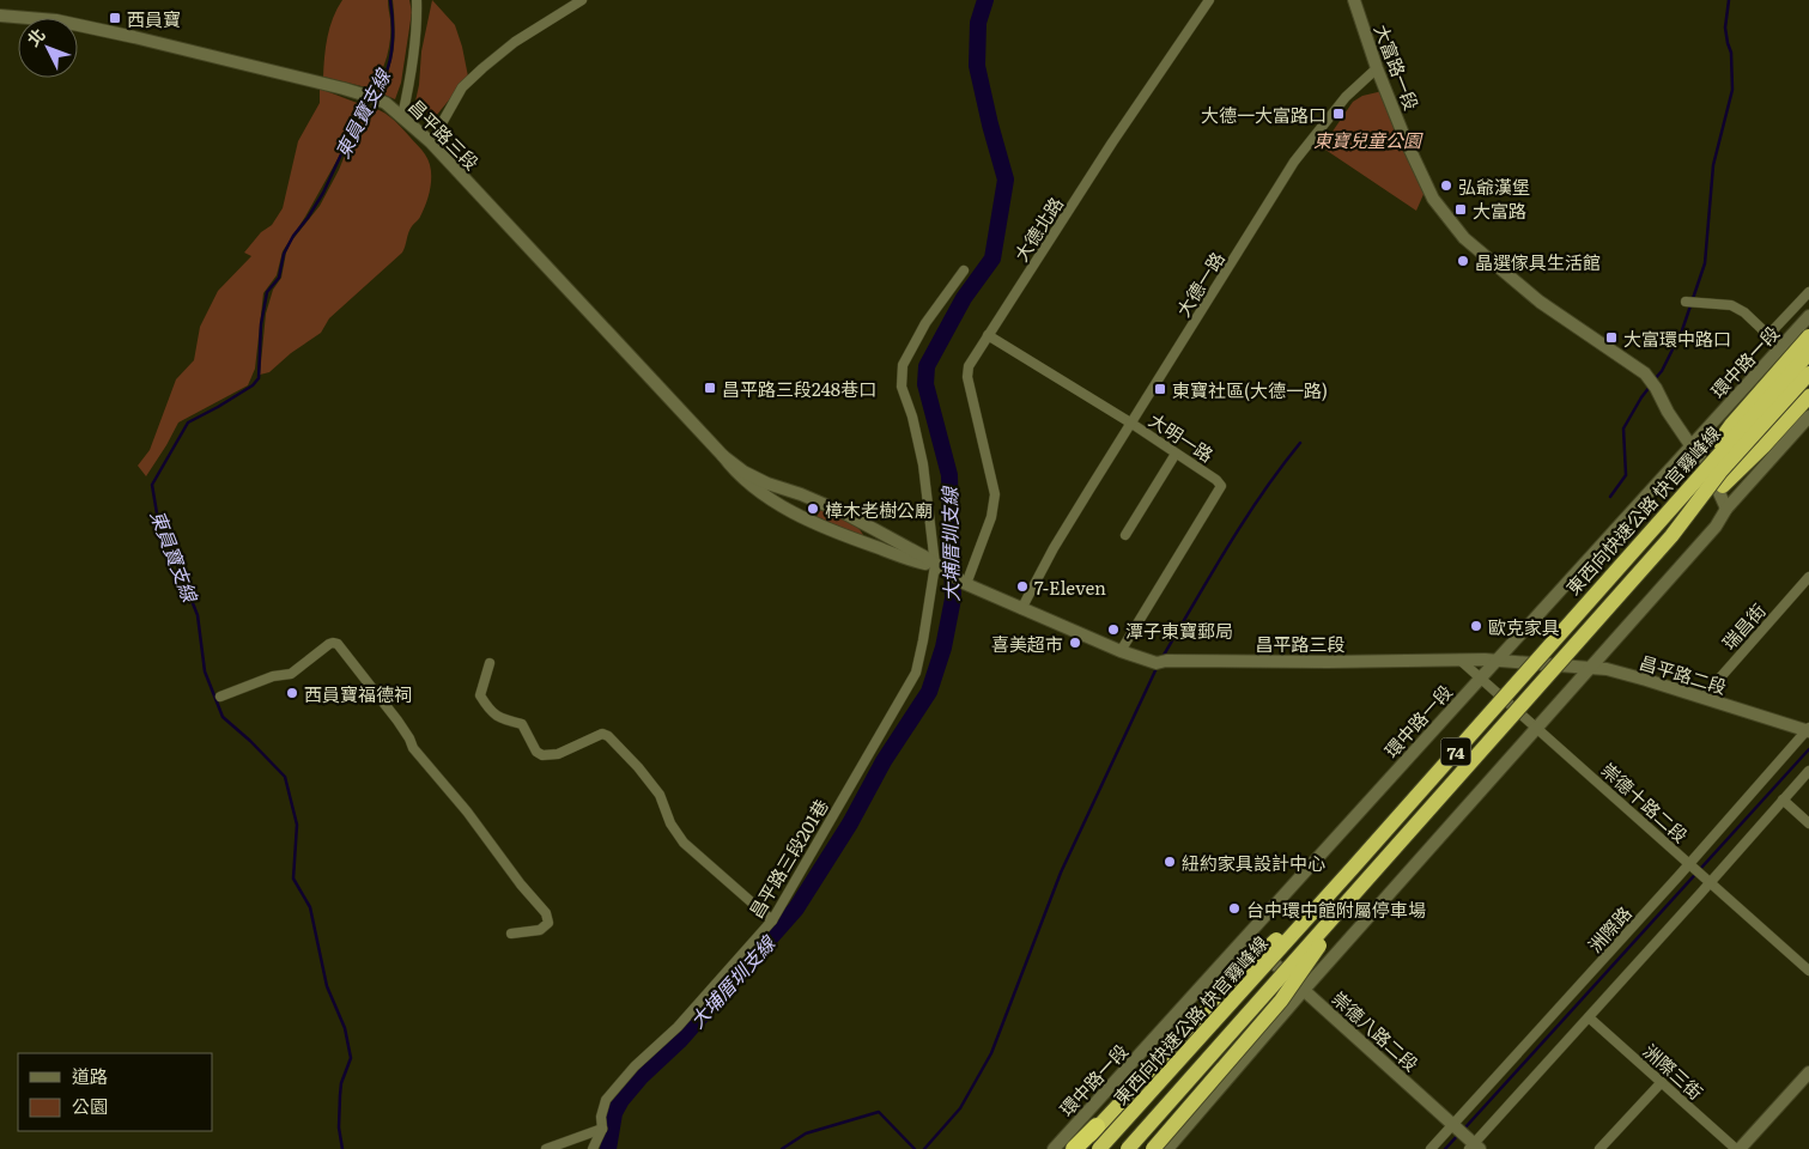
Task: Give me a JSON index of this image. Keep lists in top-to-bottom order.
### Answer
{
  "streets": {
    "highway": ["東西向快速公路 快官霧峰線", "74"],
    "street": [
      "大富路一段",
      "昌平路三段",
      "大德北路",
      "大德一路",
      "環中路一段",
      "大明一路",
      "瑞昌街",
      "昌平路二段",
      "崇德十路二段",
      "昌平路三段201巷",
      "洲際路",
      "崇德八路二段",
      "洲際三街"
    ]
  },
  "crossings": [
    ["大富路一段", "大德一路"],
    ["大富路一段", "環中路一段"],
    ["昌平路三段", "大德北路"],
    ["昌平路三段", "大德一路"],
    ["昌平路三段", "環中路一段"],
    ["昌平路三段", "大明一路"],
    ["昌平路三段", "昌平路二段"],
    ["昌平路三段", "崇德十路二段"],
    ["昌平路三段", "昌平路三段201巷"],
    ["大德北路", "大明一路"],
    ["大德一路", "大明一路"],
    ["環中路一段", "崇德十路二段"],
    ["環中路一段", "崇德八路二段"],
    ["東西向快速公路 快官霧峰線", "74"],
    ["瑞昌街", "昌平路二段"],
    ["昌平路二段", "洲際路"],
    ["崇德十路二段", "洲際路"],
    ["洲際路", "崇德八路二段"]
  ],
  "water": ["東員寶支線", "大埔厝圳支線"],
  "parks": ["東寶兒童公園"],
  "places": {
    "transit": [
      "西員寶",
      "大德一大富路口",
      "大富路",
      "大富環中路口",
      "昌平路三段248巷口",
      "東寶社區(大德一路)"
    ],
    "other": [
      "弘爺漢堡",
      "晶選傢具生活館",
      "樟木老樹公廟",
      "7-Eleven",
      "歐克家具",
      "潭子東寶郵局",
      "喜美超市",
      "西員寶福德祠",
      "紐約家具設計中心",
      "台中環中館附屬停車場"
    ]
  },
  "legend": ["道路", "公園"],
  "north": "top left"
}
